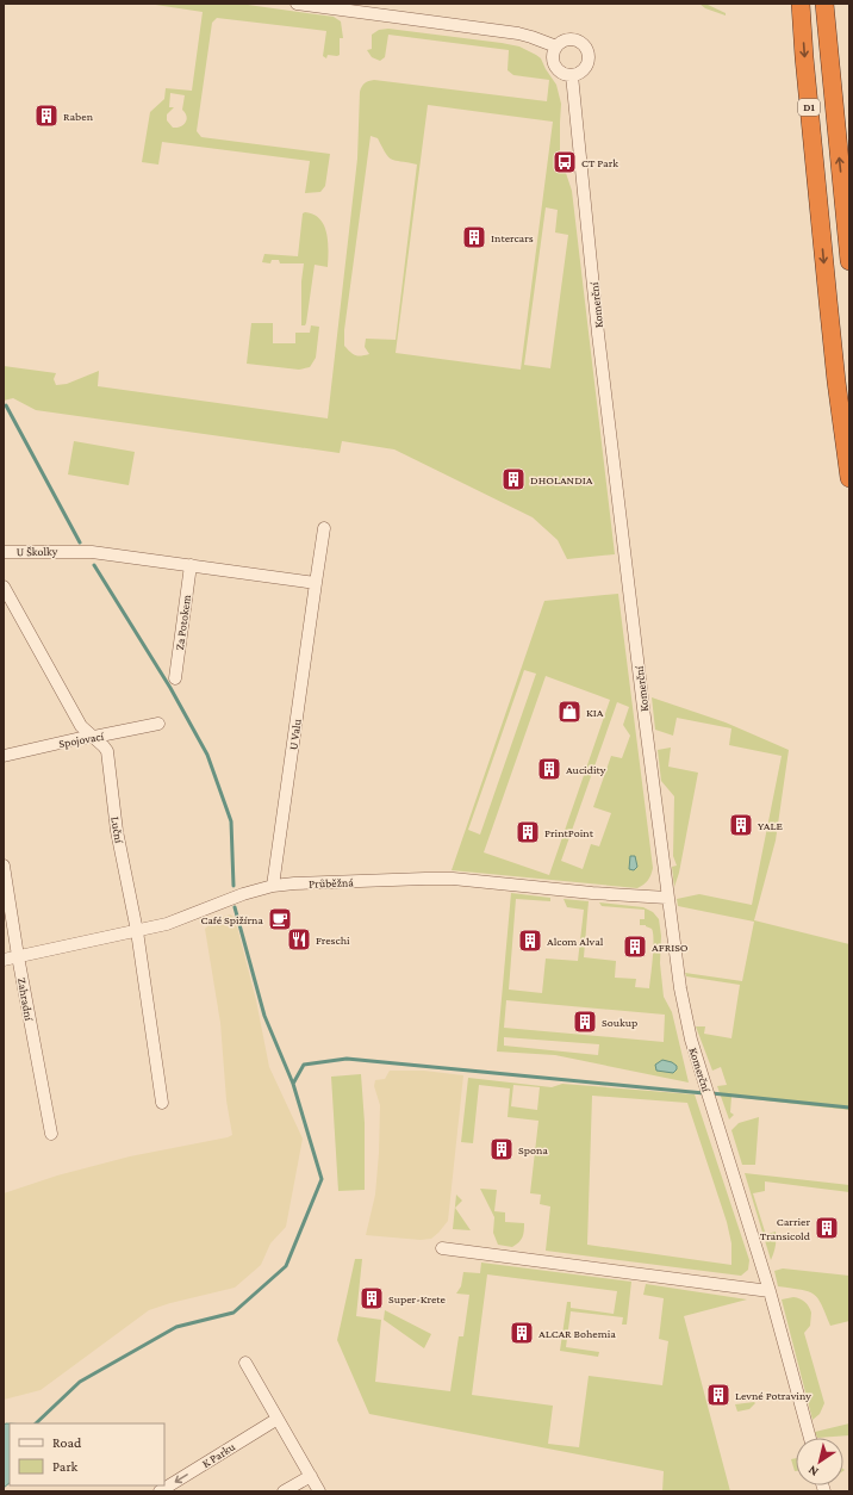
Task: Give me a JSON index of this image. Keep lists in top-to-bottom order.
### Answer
{
  "streets": {
    "highway": ["D1"],
    "street": [
      "Komerční",
      "U Školky",
      "Za Potokem",
      "U Valu",
      "Spojovací",
      "Luční",
      "Průběžná",
      "Zahradní",
      "K Parku"
    ]
  },
  "crossings": [
    ["Komerční", "Průběžná"],
    ["U Školky", "Za Potokem"],
    ["U Valu", "Průběžná"],
    ["Spojovací", "Luční"],
    ["Luční", "Průběžná"],
    ["Průběžná", "Zahradní"]
  ],
  "one_way": ["K Parku"],
  "places": {
    "building": [
      "Raben",
      "Intercars",
      "DHOLANDIA",
      "Aucidity",
      "YALE",
      "PrintPoint",
      "Alcom Alval",
      "AFRISO",
      "Soukup",
      "Spona",
      "Carrier Transicold",
      "Super-Krete",
      "ALCAR Bohemia",
      "Levné Potraviny"
    ],
    "bus stop": ["CT Park"],
    "shop": ["KIA"],
    "cafe": ["Café Spižírna"],
    "restaurant": ["Freschi"]
  },
  "legend": ["Road", "Park"],
  "north": "bottom left"
}
